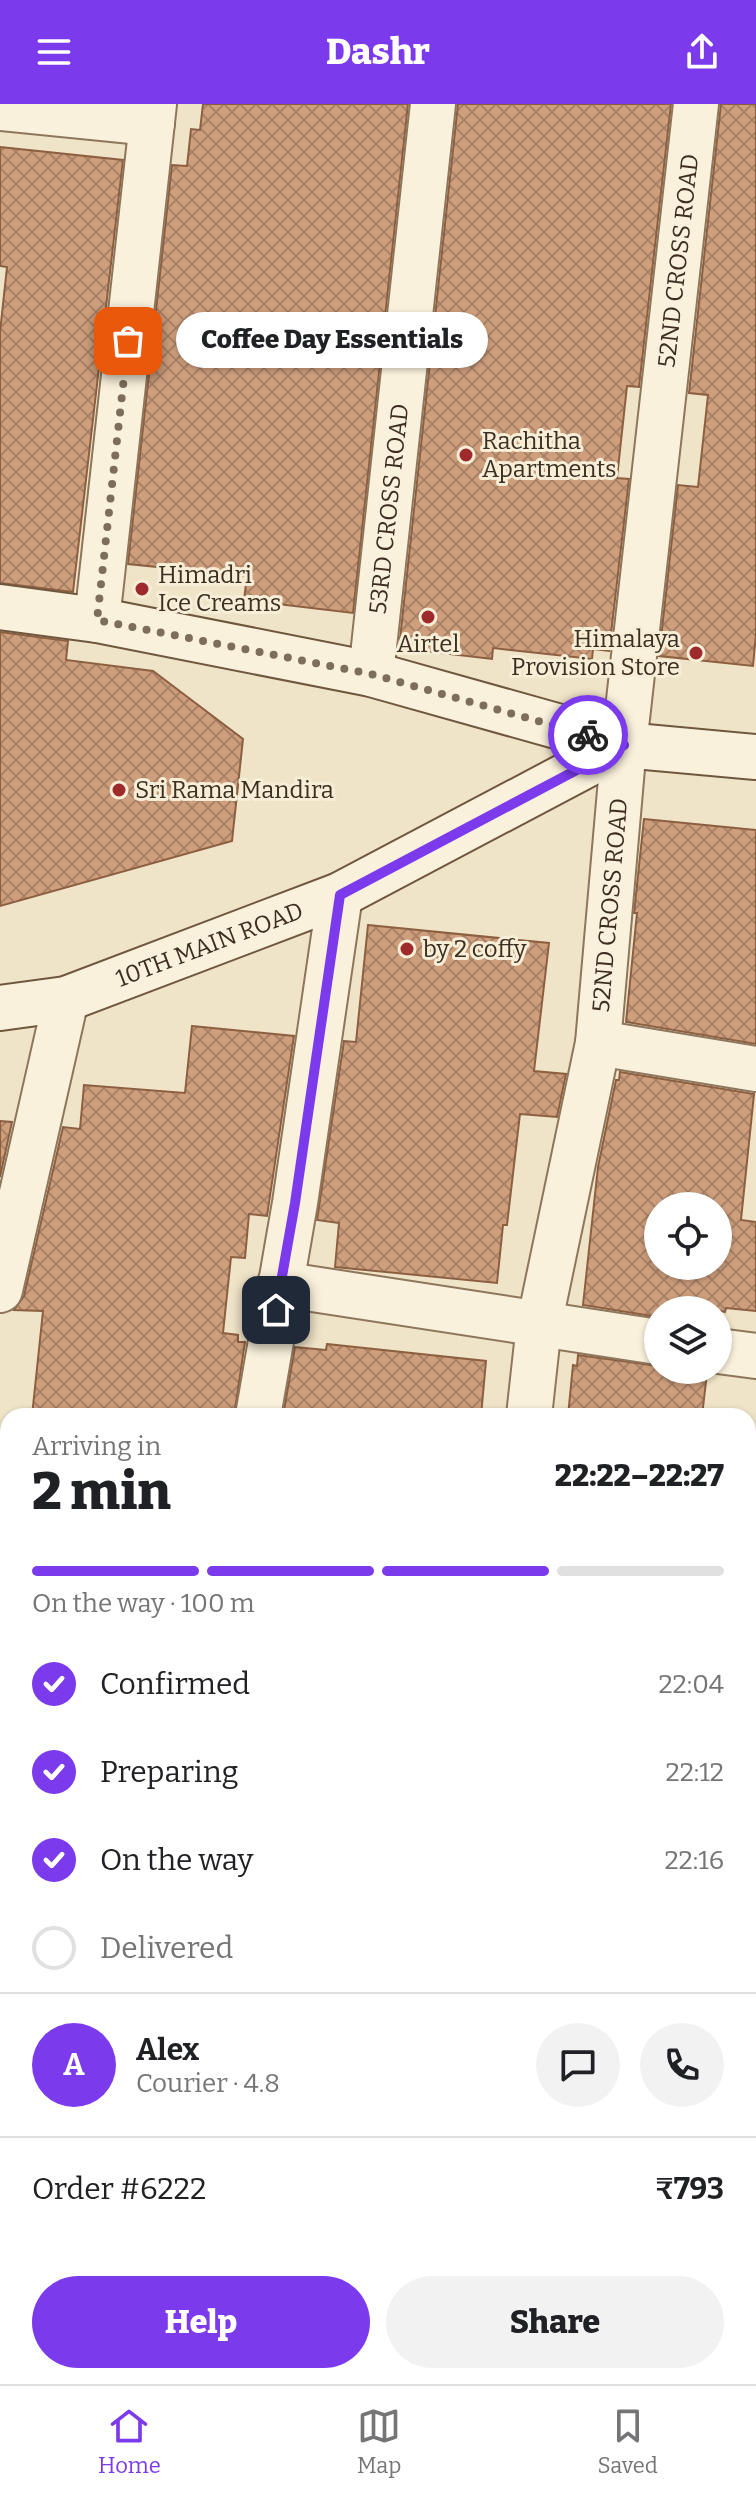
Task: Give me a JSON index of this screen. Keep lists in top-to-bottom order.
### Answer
{
  "streets": {
    "street": ["52ND CROSS ROAD", "53RD CROSS ROAD", "10TH MAIN ROAD"]
  },
  "crossings": [
    ["52ND CROSS ROAD", "10TH MAIN ROAD"]
  ],
  "places": [
    "Coffee Day Essentials",
    "Rachitha Apartments",
    "Himadri Ice Creams",
    "Airtel",
    "Himalaya Provision Store",
    "Sri Rama Mandira",
    "by 2 coffy"
  ],
  "page": {
    "header": "Dashr",
    "bubble": "Coffee Day Essentials",
    "heading": ["2 min", "Arriving in", "22:22–22:27"],
    "panel": [
      "Alex",
      "Courier · 4.8",
      "Order #6222",
      "₹793"
    ],
    "bar": "On the way · 100 m",
    "list": [
      ["Confirmed", "22:04"],
      ["Preparing", "22:12"],
      ["On the way", "22:16"],
      "Delivered"
    ],
    "round": "A",
    "buttons": ["Help", "Share"],
    "tabs": ["Home", "Map", "Saved"]
  }
}
